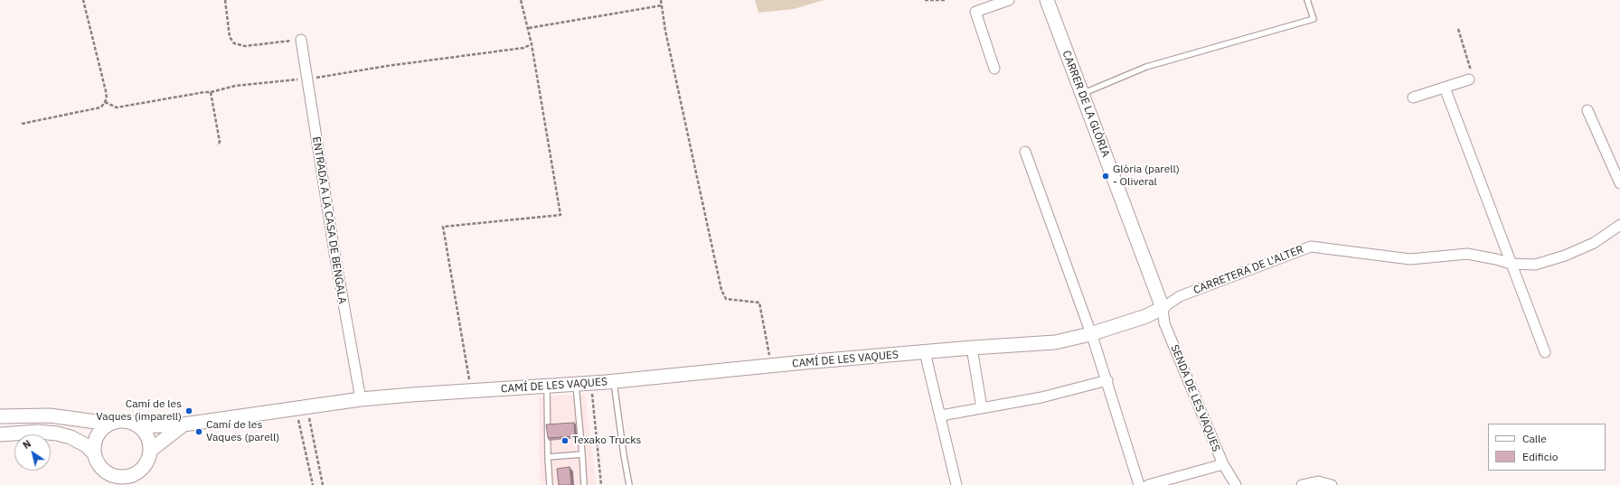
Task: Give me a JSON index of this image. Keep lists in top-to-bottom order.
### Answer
{
  "streets": {
    "street": [
      "CARRER DE LA GLÒRIA",
      "ENTRADA A LA CASA DE BENGALA",
      "CARRETERA DE L'ALTER",
      "CAMÍ DE LES VAQUES",
      "SENDA DE LES VAQUES"
    ]
  },
  "crossings": [
    ["CARRER DE LA GLÒRIA", "CARRETERA DE L'ALTER"],
    ["CARRER DE LA GLÒRIA", "CAMÍ DE LES VAQUES"],
    ["CARRER DE LA GLÒRIA", "SENDA DE LES VAQUES"],
    ["ENTRADA A LA CASA DE BENGALA", "CAMÍ DE LES VAQUES"],
    ["CARRETERA DE L'ALTER", "CAMÍ DE LES VAQUES"],
    ["CARRETERA DE L'ALTER", "SENDA DE LES VAQUES"],
    ["CAMÍ DE LES VAQUES", "SENDA DE LES VAQUES"]
  ],
  "places": [
    "Glòria (parell) - Oliveral",
    "Camí de les Vaques (imparell)",
    "Camí de les Vaques (parell)",
    "Texako Trucks"
  ],
  "legend": ["Calle", "Edificio"],
  "north": "top left"
}
